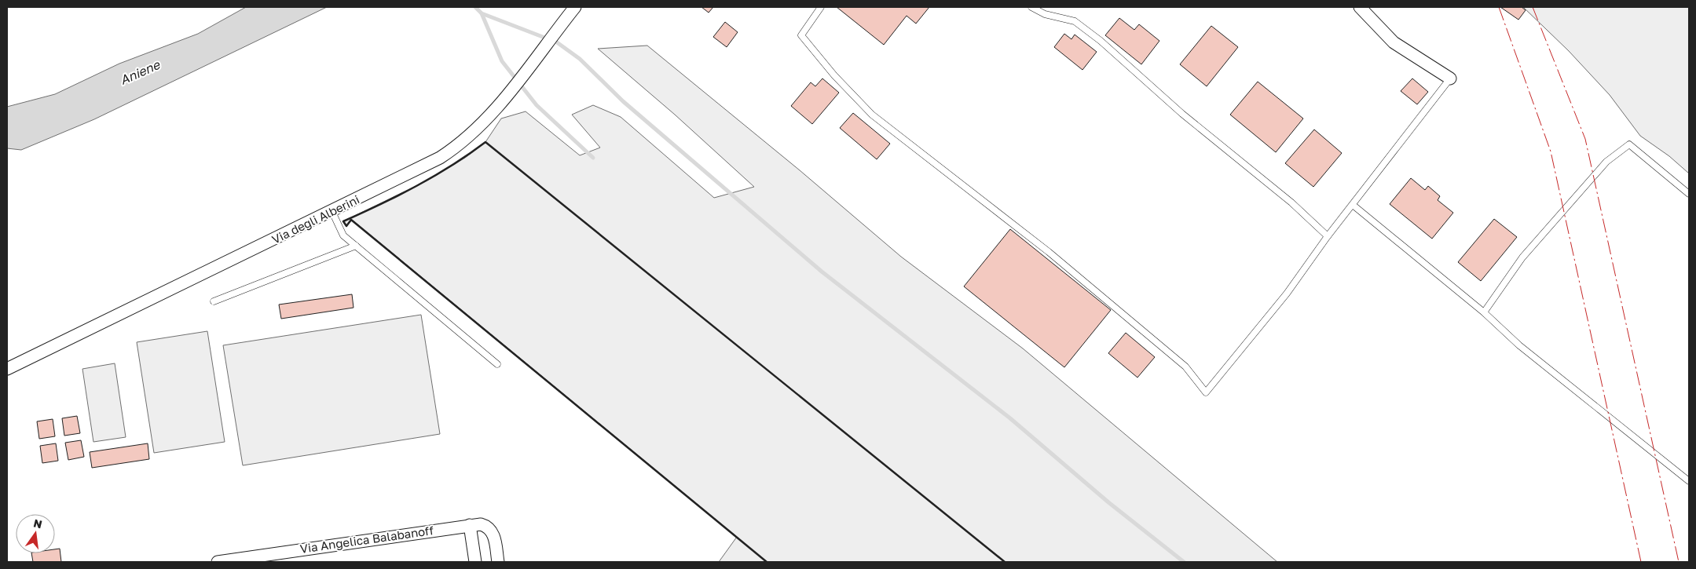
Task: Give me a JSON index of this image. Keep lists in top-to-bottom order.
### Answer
{
  "streets": {
    "street": ["Via degli Alberini", "Via Angelica Balabanoff"]
  },
  "water": ["Aniene"],
  "north": "top"
}
